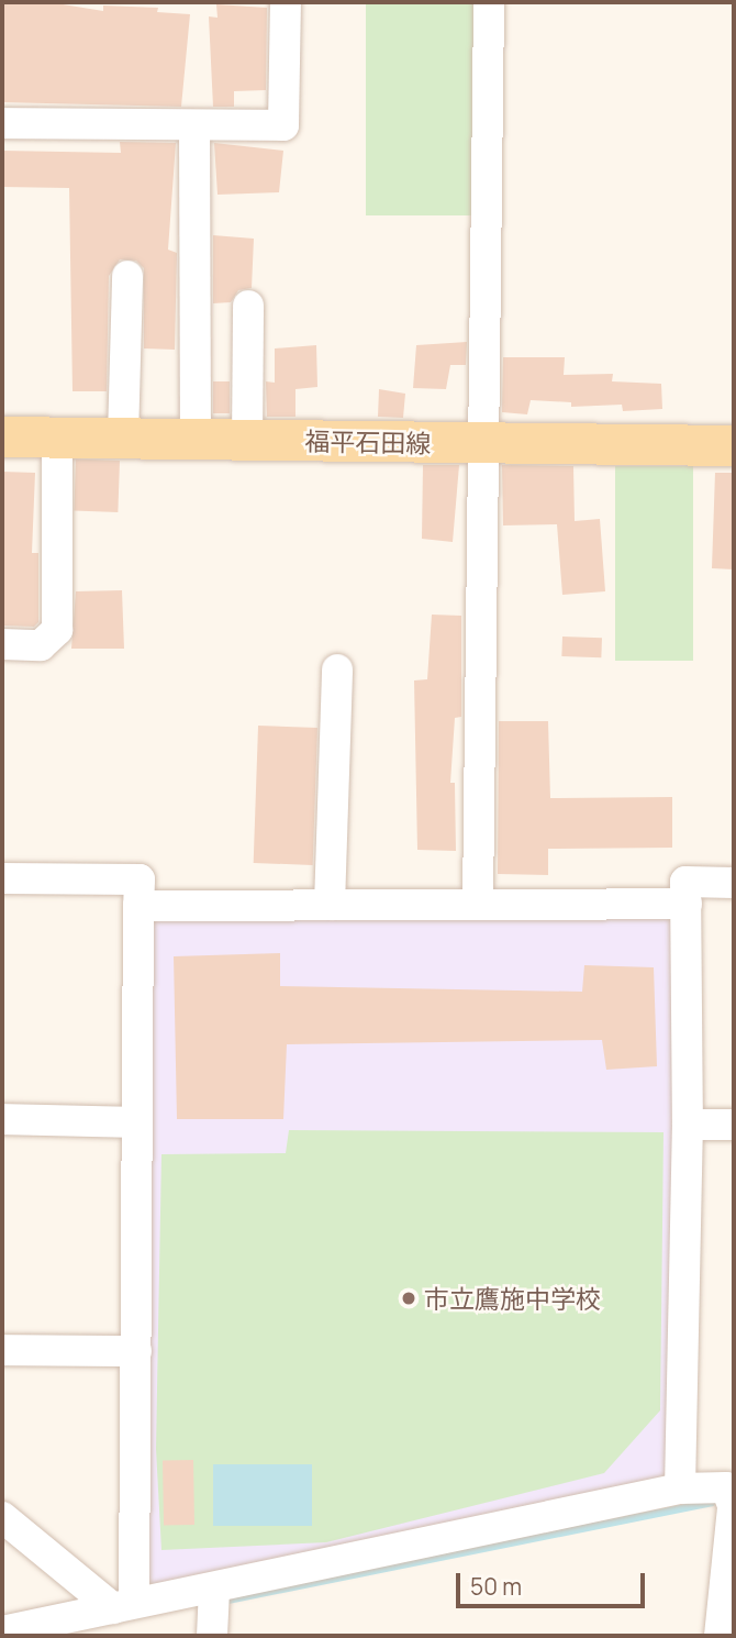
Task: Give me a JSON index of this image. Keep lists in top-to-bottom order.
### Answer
{
  "streets": {
    "main road": ["福平石田線"]
  },
  "places": ["市立鷹施中学校"],
  "scale_bar": "50 m"
}
